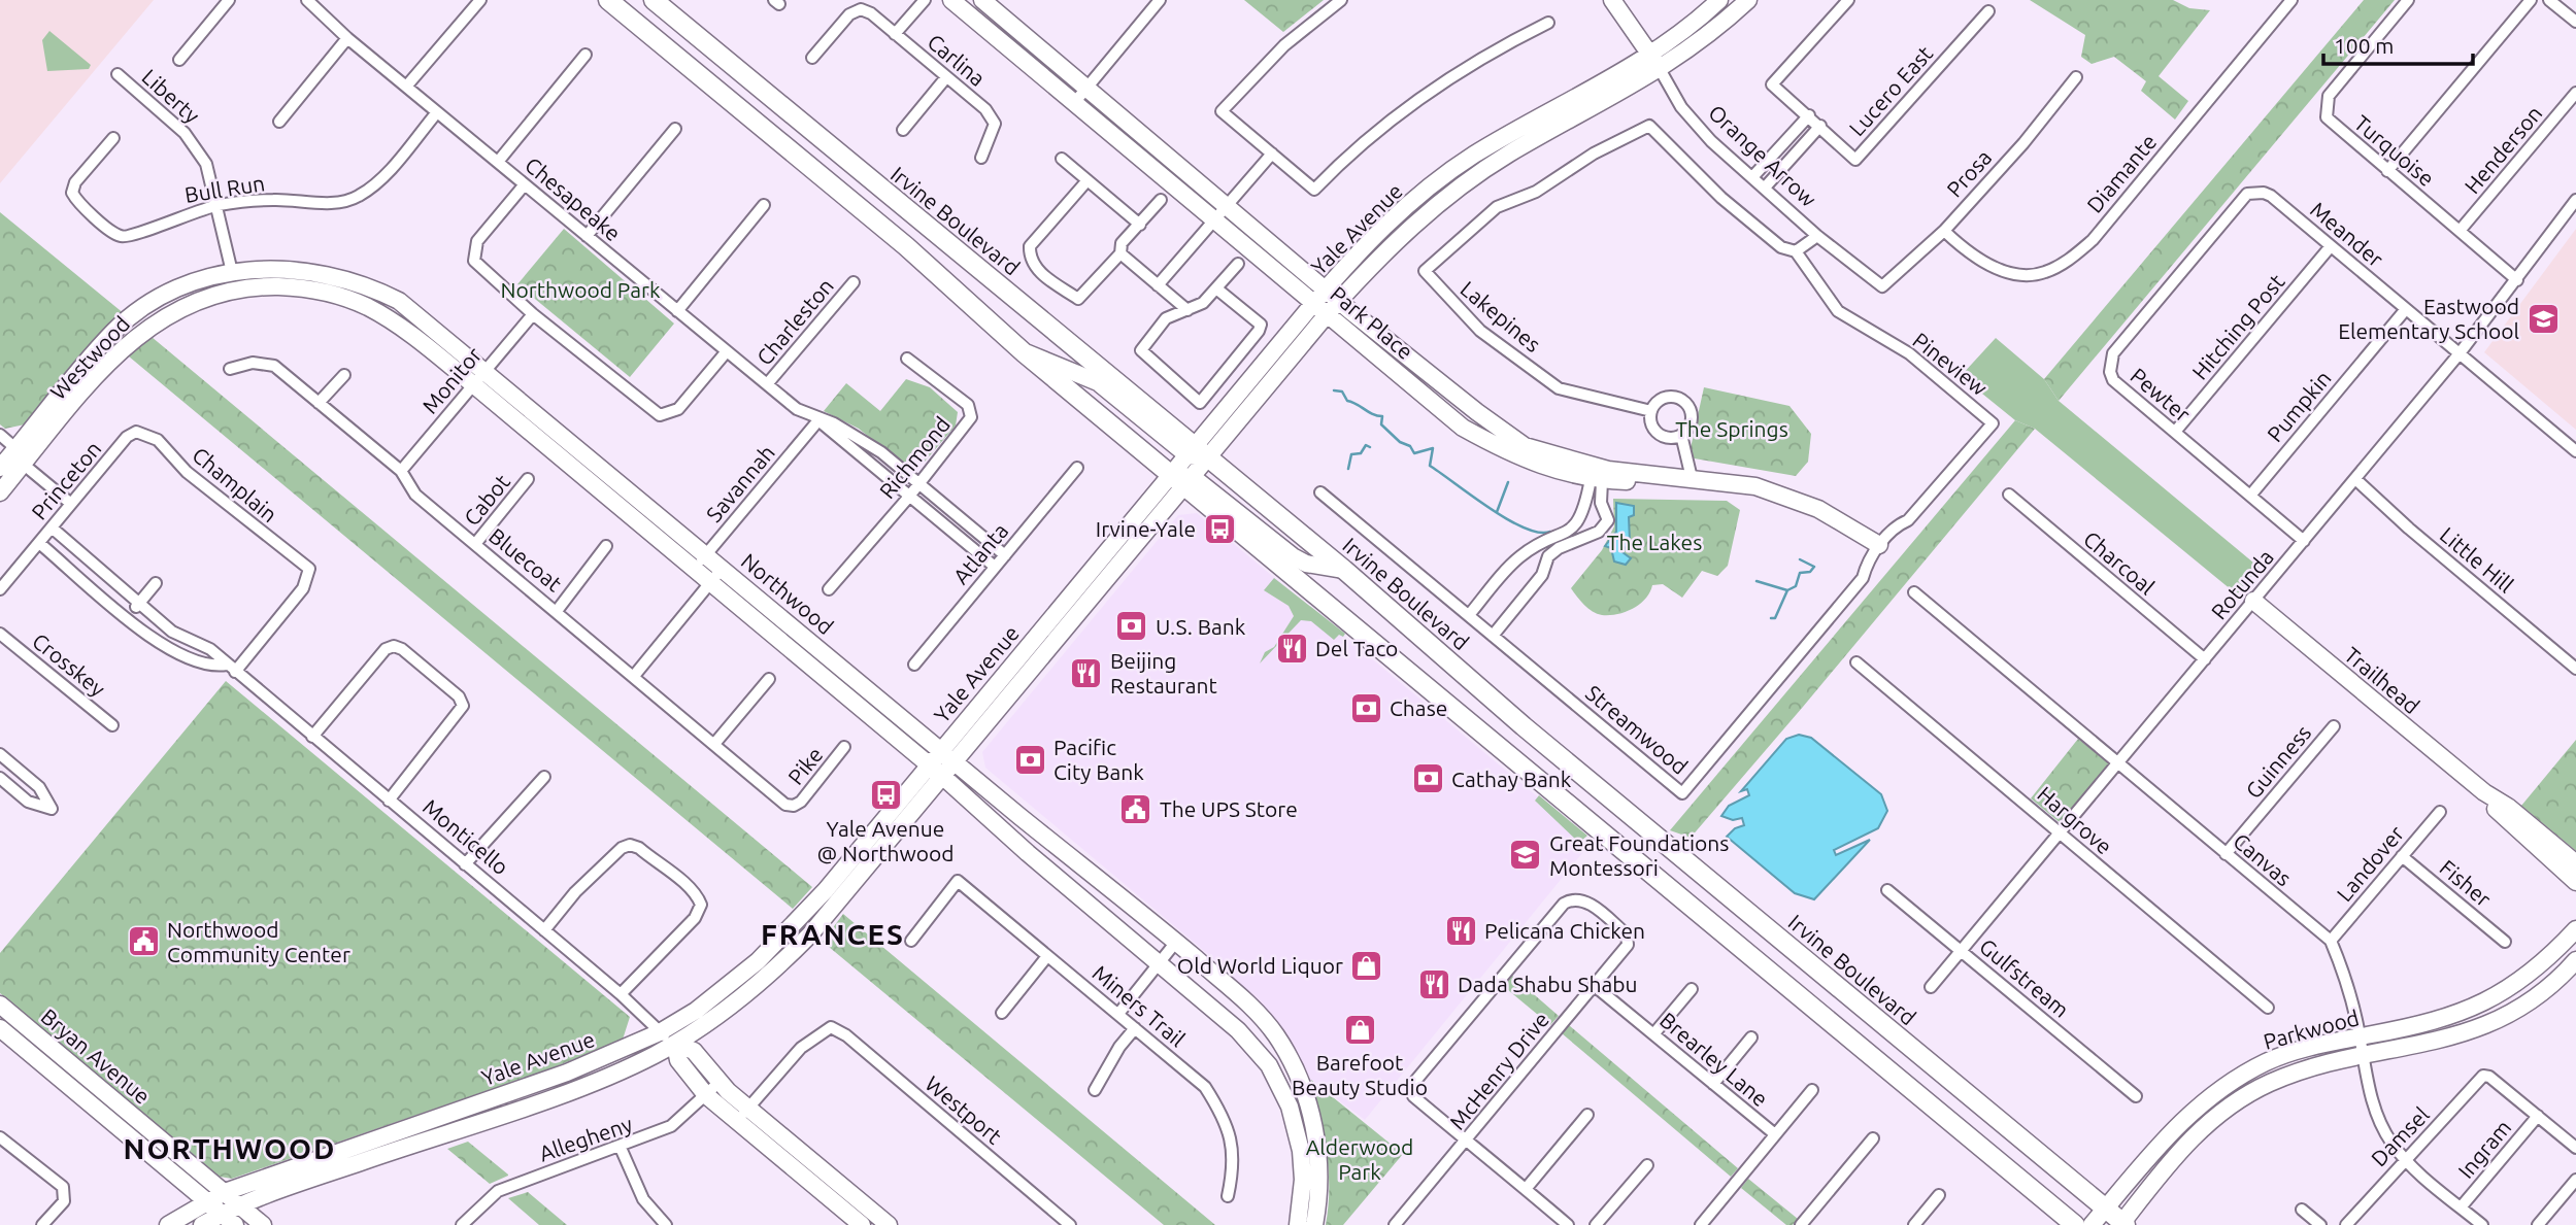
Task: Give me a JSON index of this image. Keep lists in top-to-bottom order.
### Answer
{
  "streets": {
    "main road": ["Irvine Boulevard"],
    "street": [
      "Carlina",
      "Lucero East",
      "Liberty",
      "Henderson",
      "Turquoise",
      "Orange Arrow",
      "Prosa",
      "Diamante",
      "Bull Run",
      "Chesapeake",
      "Yale Avenue",
      "Meander",
      "Lakepines",
      "Charleston",
      "Park Place",
      "Hitching Post",
      "Westwood",
      "Pineview",
      "Monitor",
      "Pewter",
      "Pumpkin",
      "Richmond",
      "Princeton",
      "Savannah",
      "Champlain",
      "Cabot",
      "Atlanta",
      "Bluecoat",
      "Little Hill",
      "Charcoal",
      "Rotunda",
      "Northwood",
      "Crosskey",
      "Trailhead",
      "Streamwood",
      "Guinness",
      "Pike",
      "Hargrove",
      "Monticello",
      "Canvas",
      "Landover",
      "Fisher",
      "Gulfstream",
      "Miners Trail",
      "Parkwood",
      "Bryan Avenue",
      "Brearley Lane",
      "McHenry Drive",
      "Westport",
      "Damsel",
      "Allegheny",
      "Ingram"
    ]
  },
  "crossings": [
    ["Liberty", "Bull Run"],
    ["Liberty", "Westwood"],
    ["Liberty", "Northwood"],
    ["Henderson", "Turquoise"],
    ["Turquoise", "Rotunda"],
    ["Orange Arrow", "Prosa"],
    ["Orange Arrow", "Yale Avenue"],
    ["Prosa", "Diamante"],
    ["Bull Run", "Chesapeake"],
    ["Chesapeake", "Charleston"],
    ["Chesapeake", "Richmond"],
    ["Chesapeake", "Savannah"],
    ["Chesapeake", "Atlanta"],
    ["Irvine Boulevard", "Yale Avenue"],
    ["Irvine Boulevard", "Parkwood"],
    ["Yale Avenue", "Park Place"],
    ["Yale Avenue", "Northwood"],
    ["Yale Avenue", "Monticello"],
    ["Yale Avenue", "Bryan Avenue"],
    ["Meander", "Hitching Post"],
    ["Meander", "Pewter"],
    ["Meander", "Pumpkin"],
    ["Meander", "Rotunda"],
    ["Lakepines", "Pineview"],
    ["Park Place", "Pineview"],
    ["Park Place", "Streamwood"],
    ["Hitching Post", "Pewter"],
    ["Westwood", "Northwood"],
    ["Pineview", "Streamwood"],
    ["Monitor", "Bluecoat"],
    ["Monitor", "Northwood"],
    ["Pewter", "Pumpkin"],
    ["Pewter", "Rotunda"],
    ["Princeton", "Champlain"],
    ["Princeton", "Monticello"],
    ["Savannah", "Northwood"],
    ["Champlain", "Monticello"],
    ["Cabot", "Bluecoat"],
    ["Bluecoat", "Pike"],
    ["Little Hill", "Rotunda"],
    ["Charcoal", "Rotunda"],
    ["Rotunda", "Trailhead"],
    ["Rotunda", "Hargrove"],
    ["Rotunda", "Canvas"],
    ["Rotunda", "Gulfstream"],
    ["Guinness", "Canvas"],
    ["Monticello", "Westport"],
    ["Monticello", "Allegheny"],
    ["Canvas", "Landover"],
    ["Canvas", "Parkwood"],
    ["Canvas", "Damsel"],
    ["Canvas", "Ingram"],
    ["Landover", "Fisher"],
    ["Brearley Lane", "McHenry Drive"],
    ["Damsel", "Ingram"]
  ],
  "districts": ["FRANCES", "NORTHWOOD"],
  "parks": [
    "Northwood Park",
    "The Springs",
    "The Lakes",
    "Alderwood Park"
  ],
  "places": {
    "school or university": ["Eastwood Elementary School", "Great Foundations Montessori"],
    "bus stop": ["Irvine-Yale", "Yale Avenue @ Northwood"],
    "bank": [
      "U.S. Bank",
      "Chase",
      "Pacific City Bank",
      "Cathay Bank"
    ],
    "restaurant": [
      "Del Taco",
      "Beijing Restaurant",
      "Pelicana Chicken",
      "Dada Shabu Shabu"
    ],
    "public building": ["The UPS Store", "Northwood Community Center"],
    "shop": ["Old World Liquor", "Barefoot Beauty Studio"]
  },
  "scale_bar": "100 m"
}
